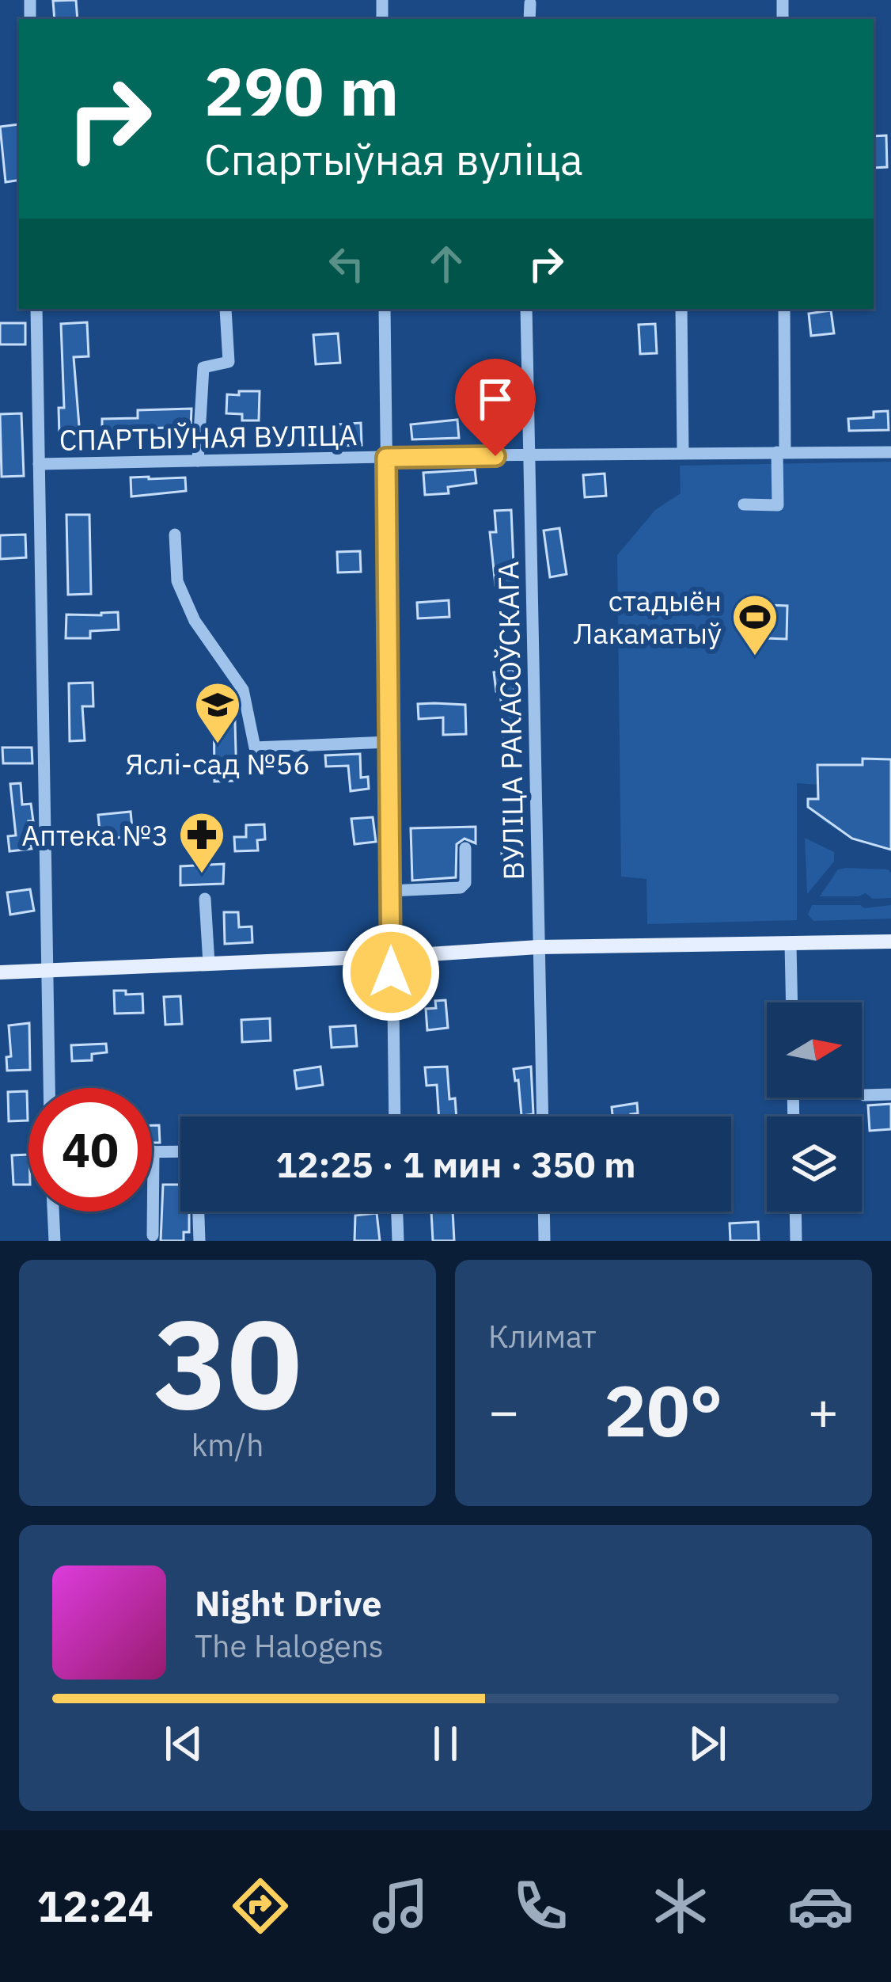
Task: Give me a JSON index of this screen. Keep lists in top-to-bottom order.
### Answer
{
  "streets": {
    "street": ["СПАРТЫЎНАЯ ВУЛІЦА", "ВУЛІЦА РАКАСОЎСКАГА"]
  },
  "crossings": [
    ["СПАРТЫЎНАЯ ВУЛІЦА", "ВУЛІЦА РАКАСОЎСКАГА"]
  ],
  "places": {
    "sports": ["стадыён Лакаматыў"],
    "school or university": ["Яслі-сад №56"],
    "pharmacy": ["Аптека №3"]
  },
  "north": "right",
  "page": {
    "turn": ["290 m", "Спартыўная вуліца"],
    "limit": "40",
    "trip": "12:25 · 1 мин · 350 m",
    "tile": [
      ["30", "km/h"],
      "Климат"
    ],
    "heat": ["−", "20°", "+"],
    "song": ["Night Drive", "The Halogens"],
    "tabs": "12:24"
  }
}
